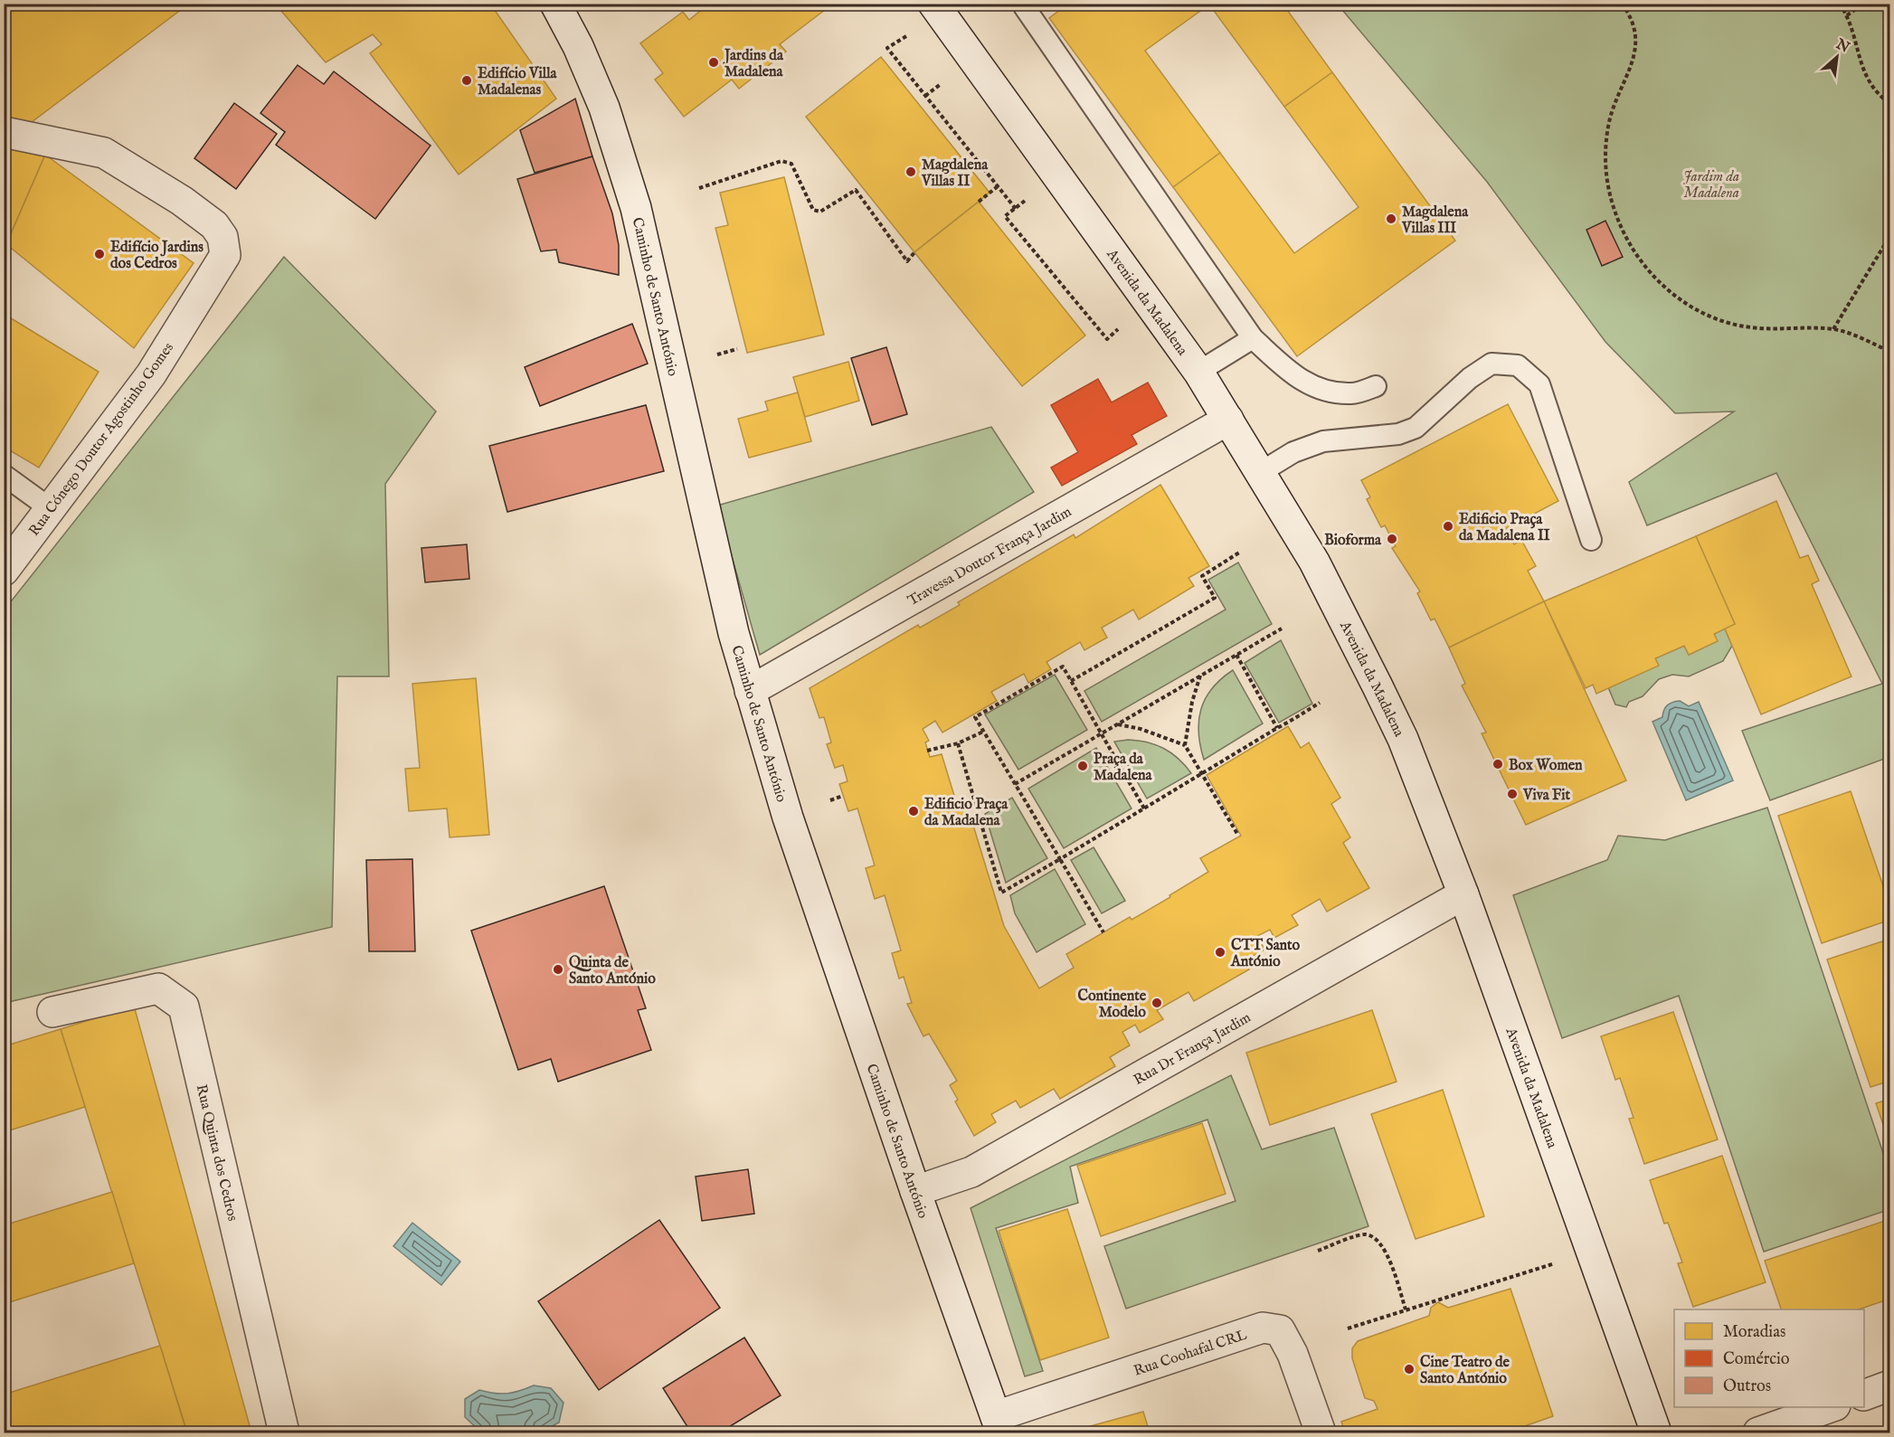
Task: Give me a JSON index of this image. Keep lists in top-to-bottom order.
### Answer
{
  "streets": {
    "street": [
      "Caminho de Santo António",
      "Avenida da Madalena",
      "Rua Cónego Doutor Agostinho Gomes",
      "Travessa Doutor França Jardim",
      "Rua Dr França Jardim",
      "Rua Quinta dos Cedros",
      "Rua Coohafal CRL"
    ]
  },
  "crossings": [
    ["Caminho de Santo António", "Travessa Doutor França Jardim"],
    ["Caminho de Santo António", "Rua Dr França Jardim"],
    ["Caminho de Santo António", "Rua Coohafal CRL"],
    ["Avenida da Madalena", "Travessa Doutor França Jardim"],
    ["Avenida da Madalena", "Rua Dr França Jardim"]
  ],
  "parks": ["Jardim da Madalena"],
  "places": [
    "Jardins da Madalena",
    "Edifício Villa Madalenas",
    "Magdalena Villas II",
    "Magdalena Villas III",
    "Edifício Jardins dos Cedros",
    "Edificio Praça da Madalena II",
    "Bioforma",
    "Box Women",
    "Praça da Madalena",
    "Viva Fit",
    "Edificio Praça da Madalena",
    "CTT Santo António",
    "Quinta de Santo António",
    "Continente Modelo",
    "Cine Teatro de Santo António"
  ],
  "legend": ["Moradias", "Comércio", "Outros"],
  "north": "top right"
}
